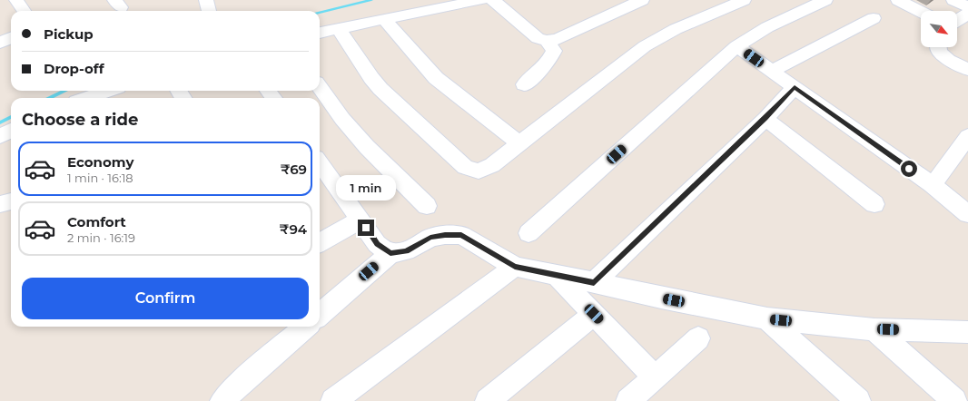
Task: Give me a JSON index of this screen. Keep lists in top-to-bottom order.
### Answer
{
  "north": "bottom right",
  "page": {
    "banner": ["Pickup", "Drop-off"],
    "heading": "Choose a ride",
    "list": [
      {
        "name": "Economy",
        "note": "1 min · 16:18",
        "value": "₹69"
      },
      {
        "name": "Comfort",
        "note": "2 min · 16:19",
        "value": "₹94"
      }
    ],
    "bubble": "1 min",
    "buttons": "Confirm"
  }
}
